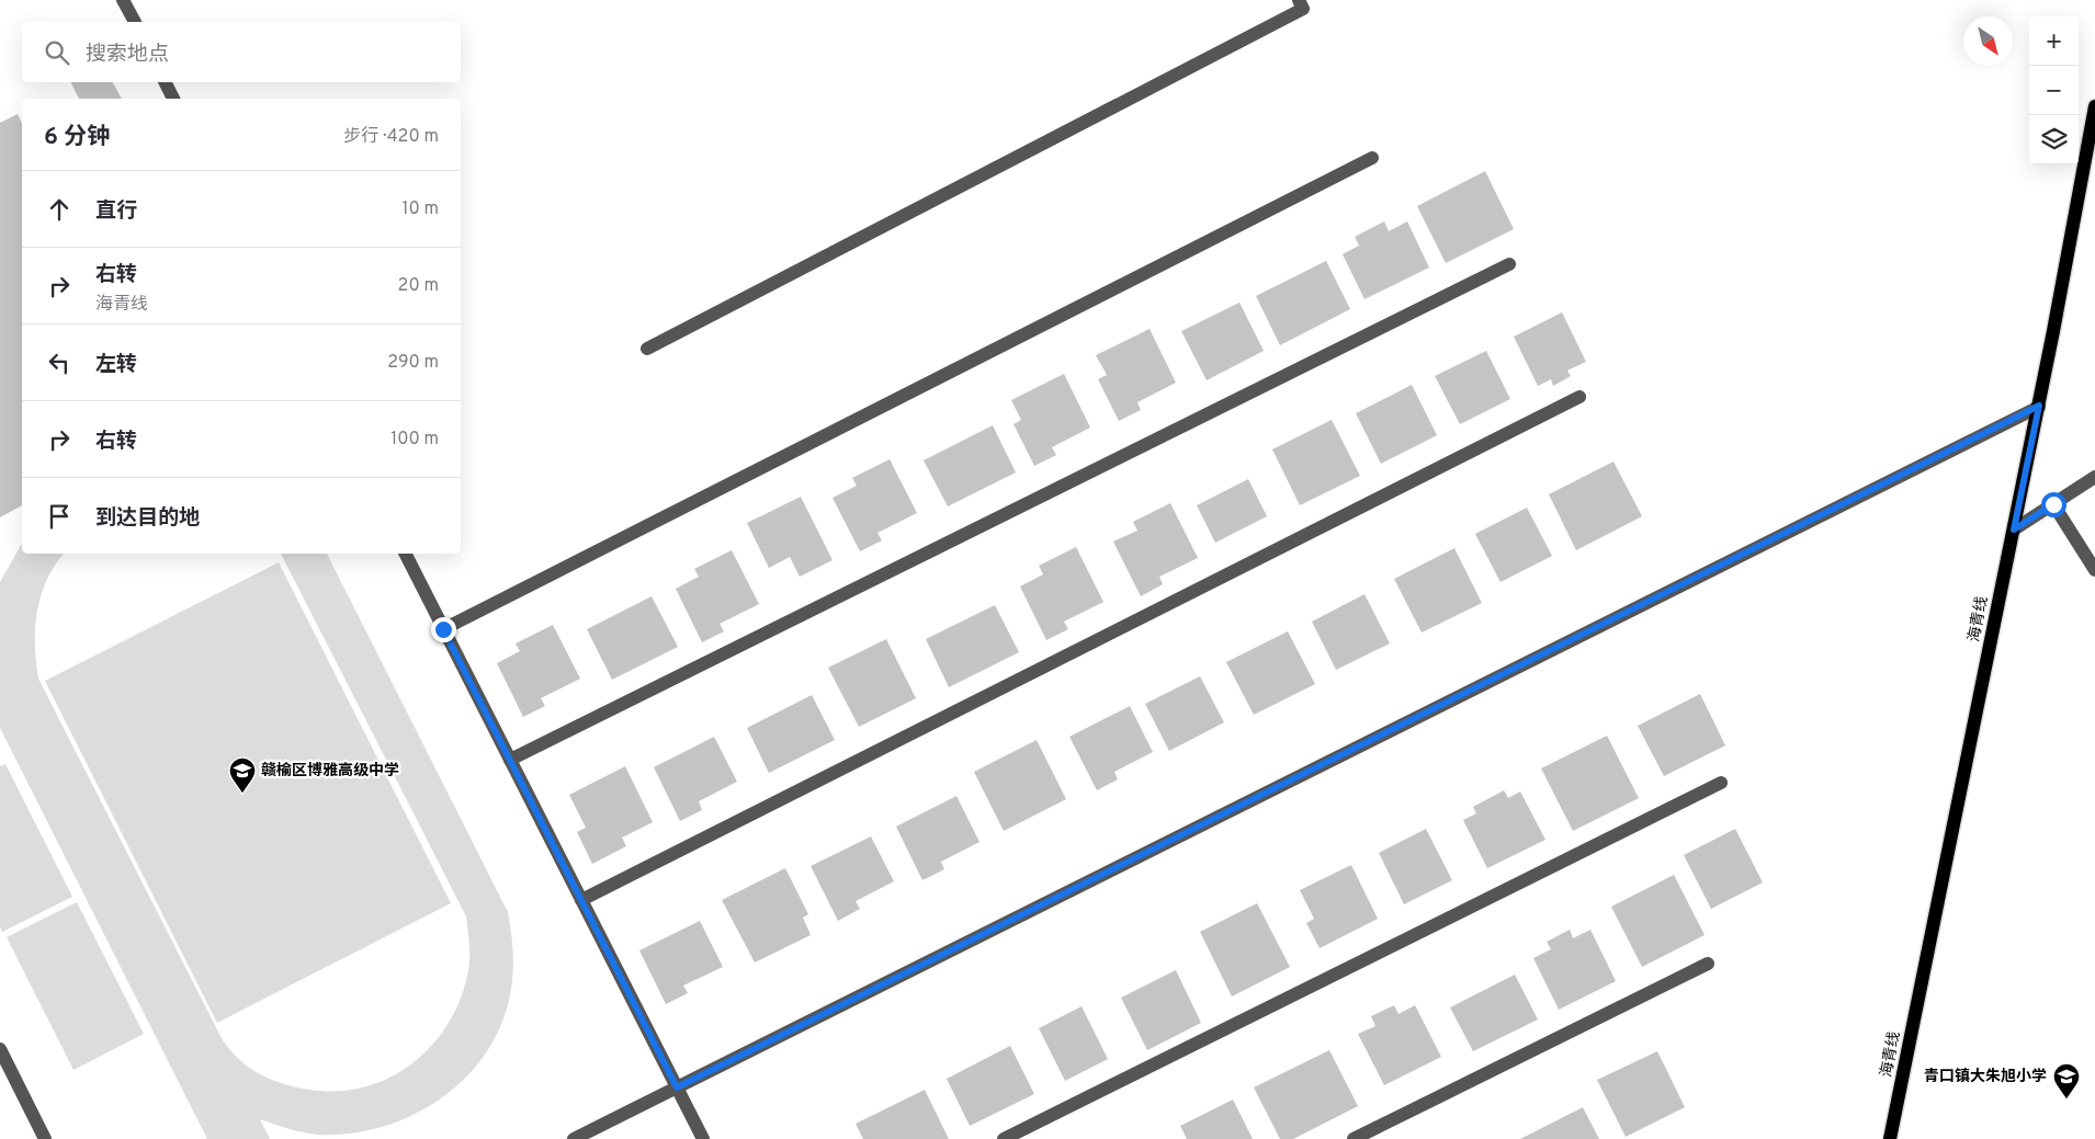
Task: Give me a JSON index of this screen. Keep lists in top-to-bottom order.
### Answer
{
  "streets": {
    "main road": ["海青线"]
  },
  "places": {
    "school or university": ["赣榆区博雅高级中学", "青口镇大朱旭小学"]
  },
  "north": "bottom right",
  "page": {
    "map_buttons": ["+", "−"],
    "search": "搜索地点",
    "heading": ["6 分钟", "步行 · 420 m"],
    "list": [
      ["直行", "10 m"],
      ["右转", "海青线", "20 m"],
      ["左转", "290 m"],
      ["右转", "100 m"],
      "到达目的地"
    ]
  }
}
